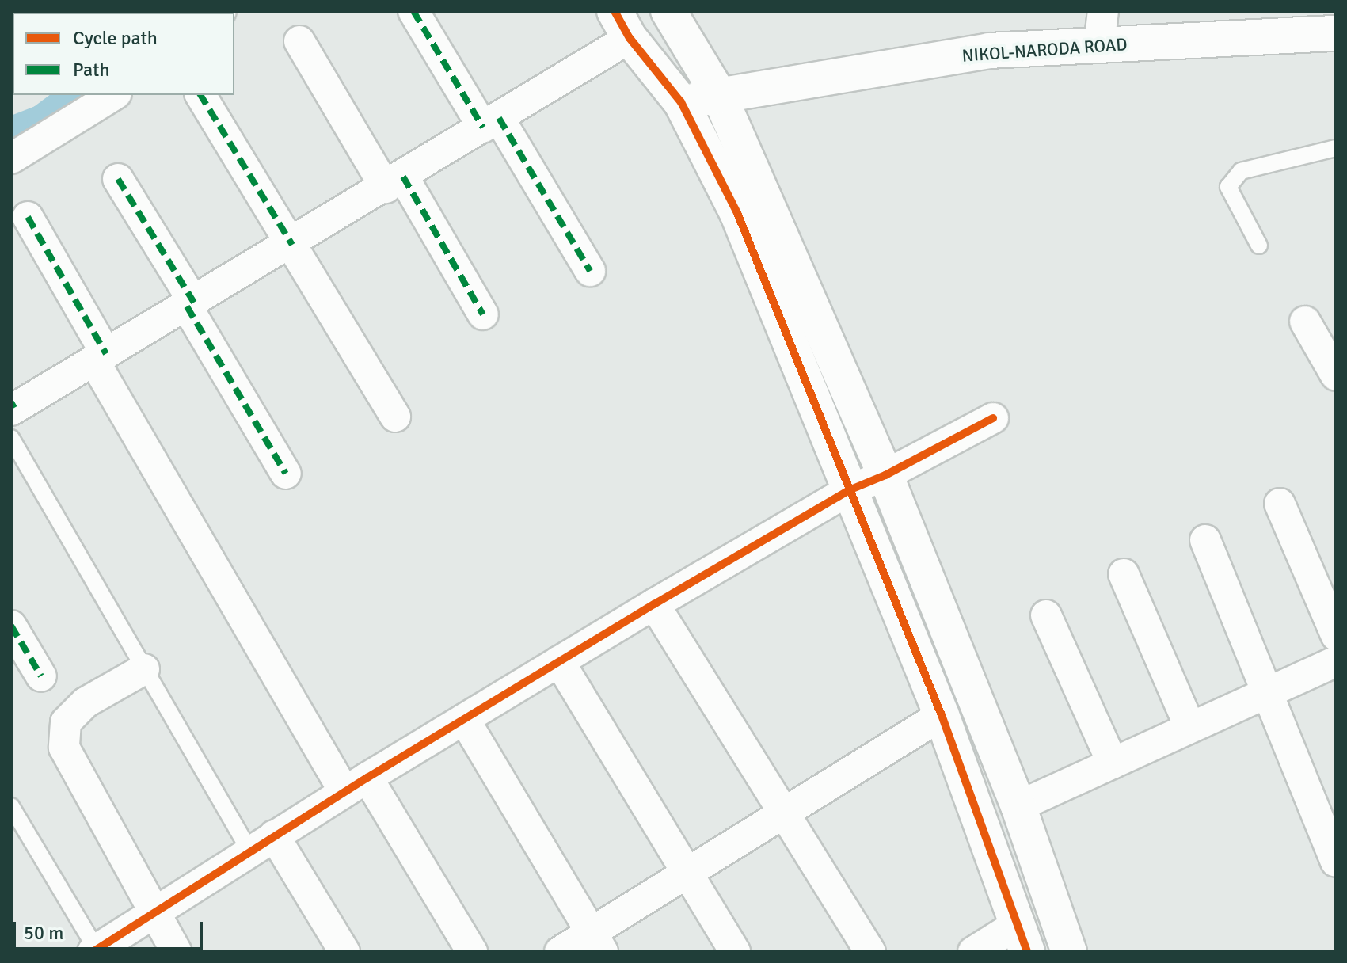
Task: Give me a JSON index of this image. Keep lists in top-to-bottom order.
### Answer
{
  "streets": {
    "street": ["NIKOL-NARODA ROAD"]
  },
  "legend": ["Cycle path", "Path"],
  "scale_bar": "50 m"
}
